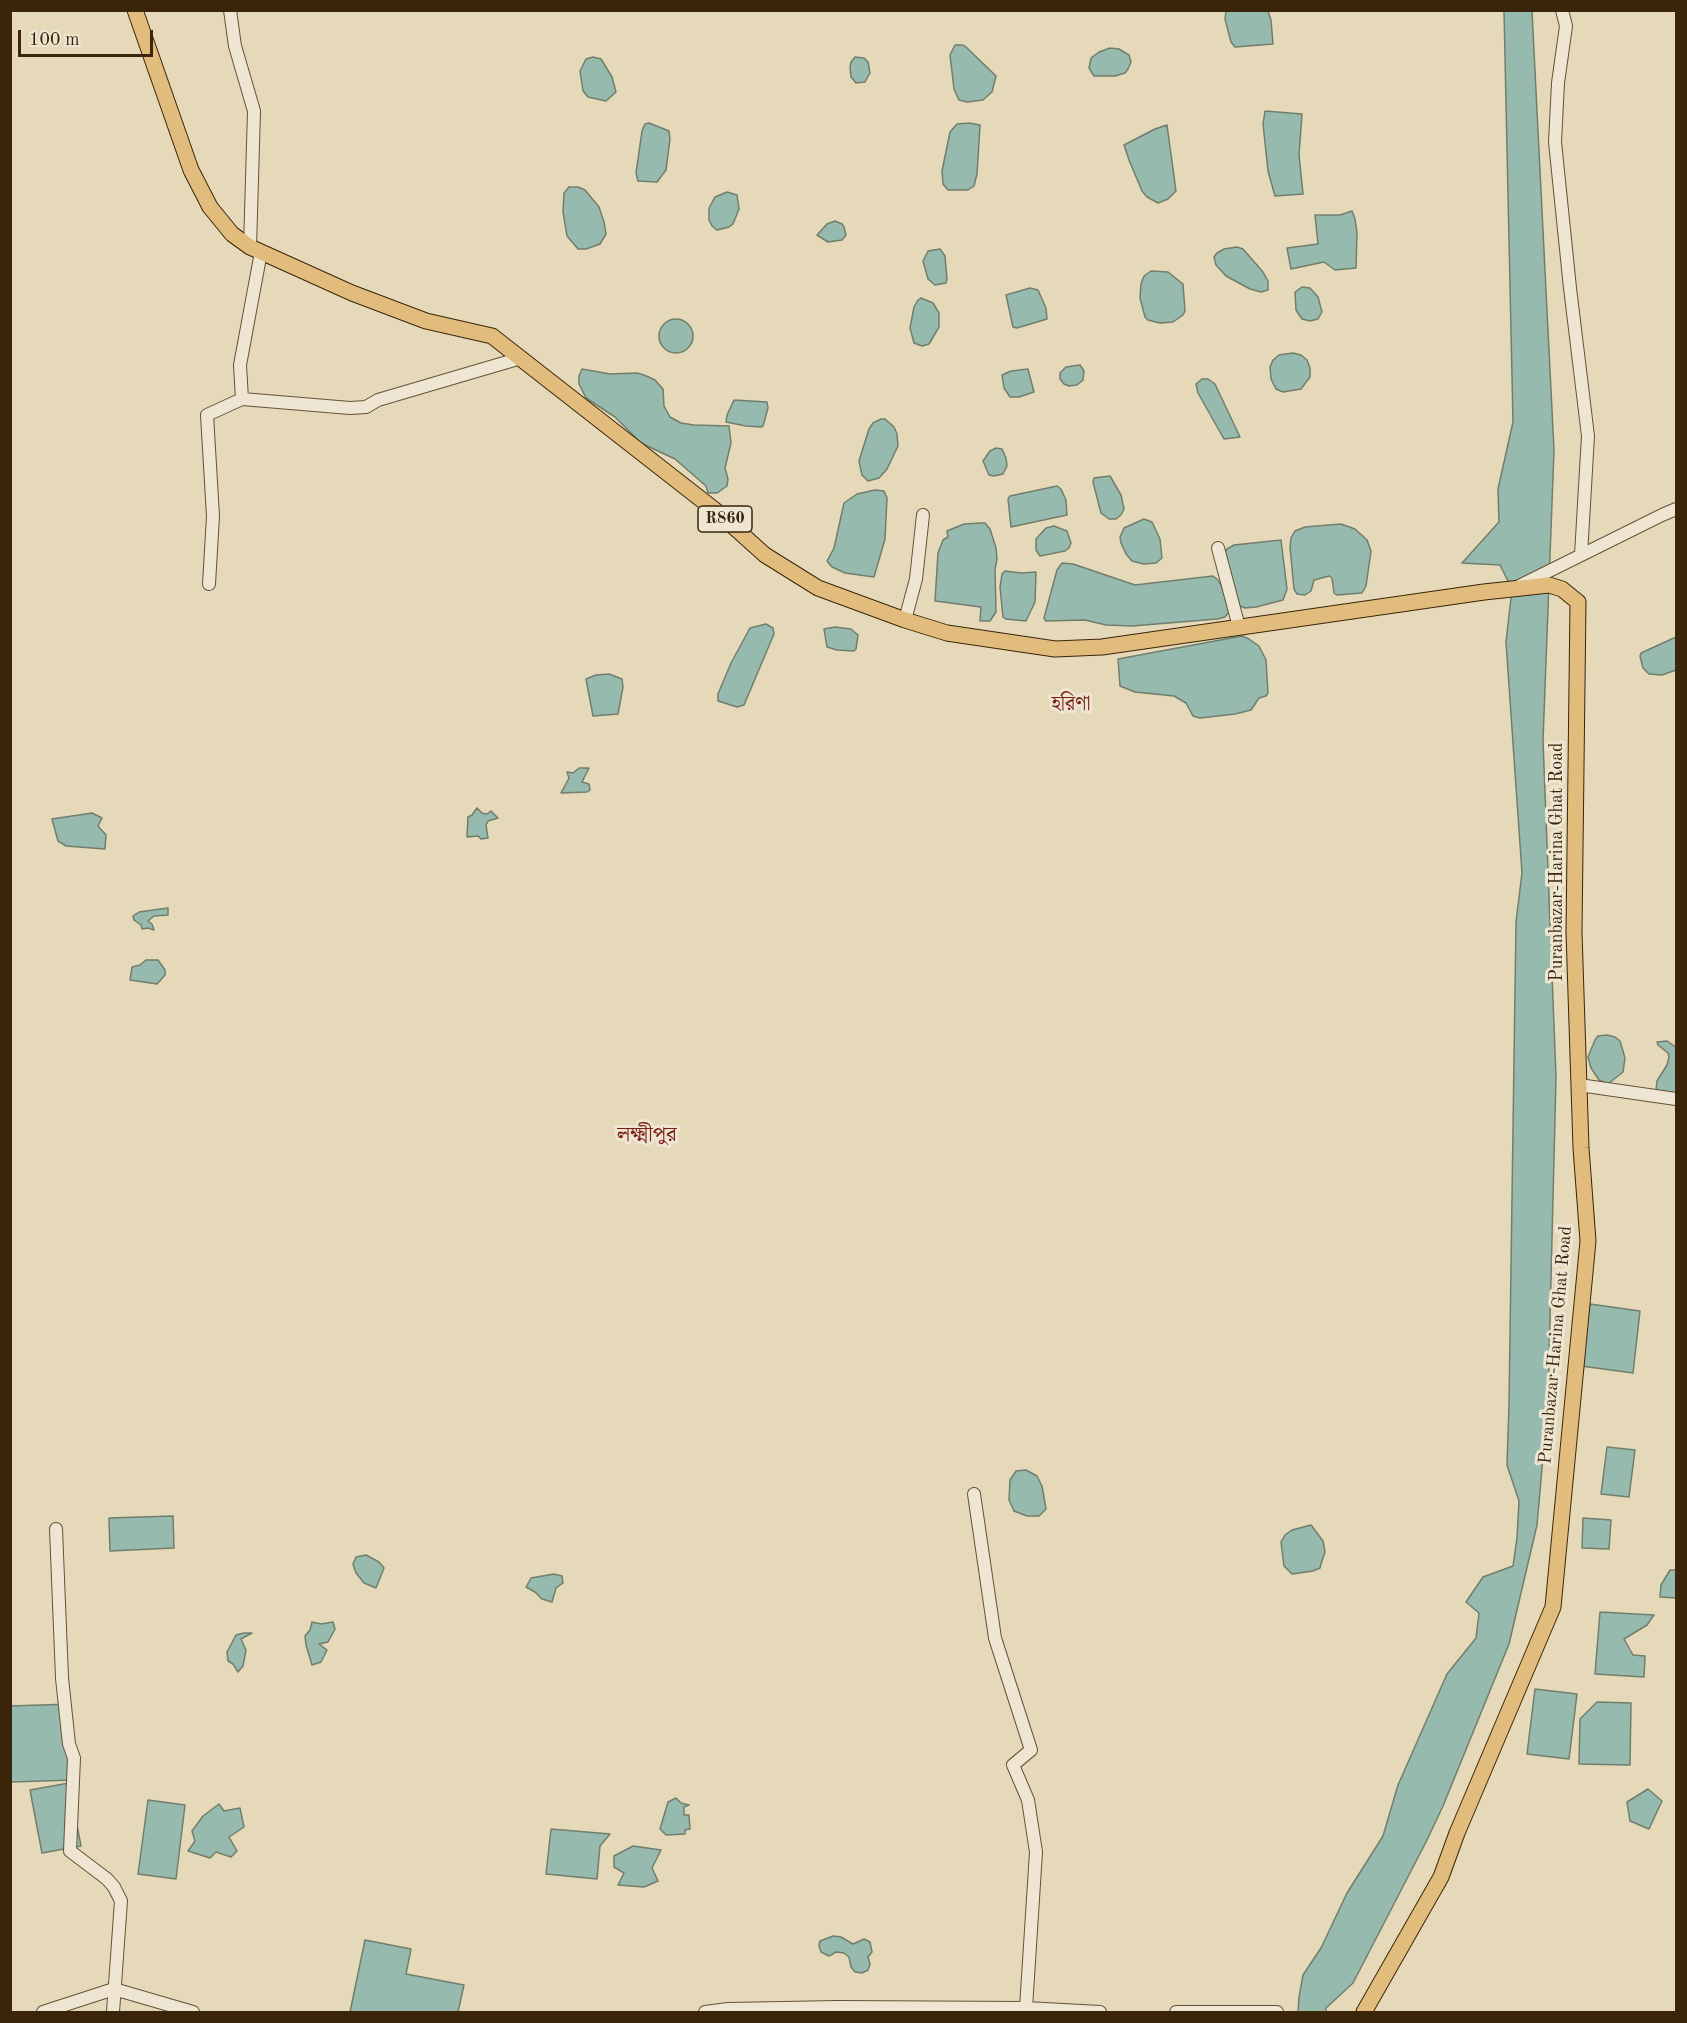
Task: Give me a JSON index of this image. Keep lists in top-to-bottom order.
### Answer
{
  "streets": {
    "main road": ["R860", "Puranbazar-Harina Ghat Road"]
  },
  "crossings": [
    ["R860", "Puranbazar-Harina Ghat Road"]
  ],
  "districts": ["হরিণা", "লক্ষ্মীপুর"],
  "scale_bar": "100 m"
}
